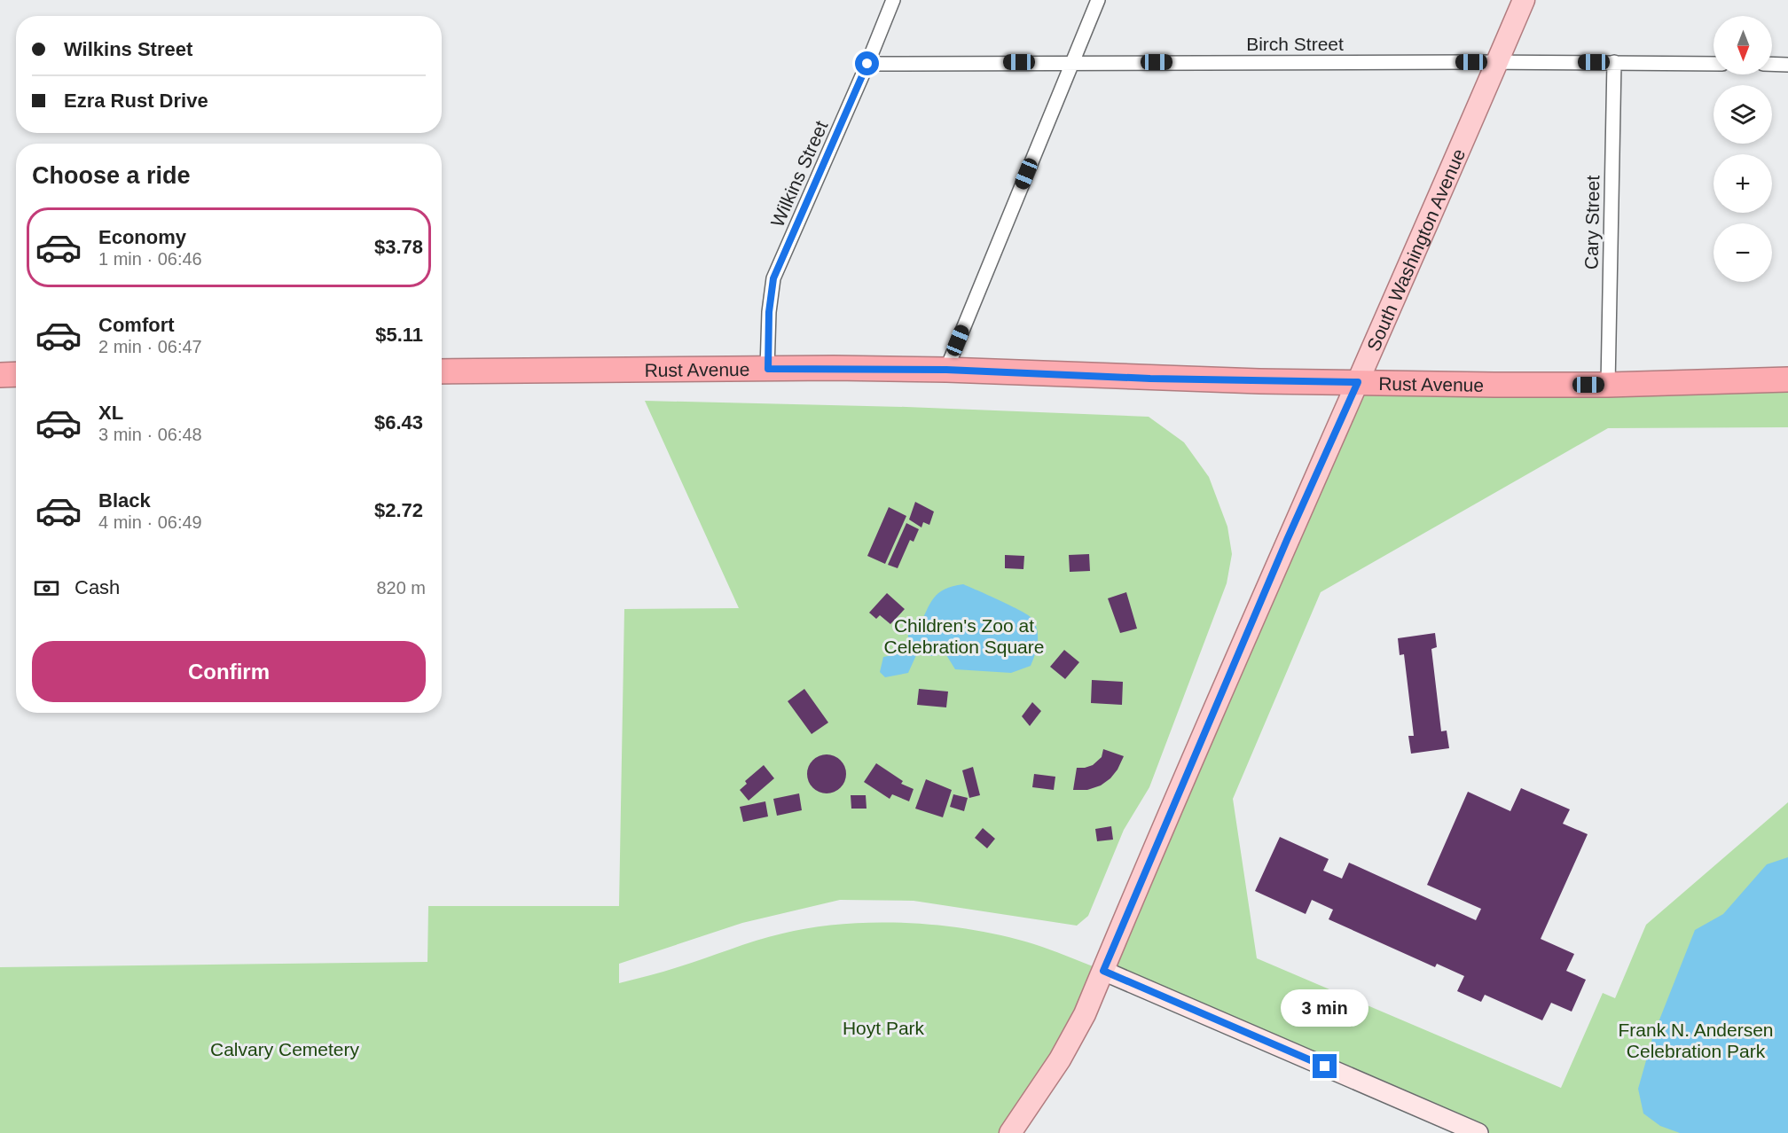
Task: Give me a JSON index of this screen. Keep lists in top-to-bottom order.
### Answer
{
  "streets": {
    "highway": ["Rust Avenue"],
    "main road": ["South Washington Avenue"],
    "street": ["Birch Street", "Wilkins Street", "Cary Street"]
  },
  "crossings": [
    ["Birch Street", "Wilkins Street"],
    ["Birch Street", "Cary Street"],
    ["Birch Street", "South Washington Avenue"],
    ["Wilkins Street", "Rust Avenue"],
    ["Cary Street", "Rust Avenue"],
    ["South Washington Avenue", "Rust Avenue"]
  ],
  "parks": [
    "Children's Zoo at Celebration Square",
    "Hoyt Park",
    "Frank N. Andersen Celebration Park",
    "Calvary Cemetery"
  ],
  "north": "bottom",
  "page": {
    "map_buttons": ["+", "−"],
    "banner": ["Wilkins Street", "Ezra Rust Drive"],
    "heading": "Choose a ride",
    "list": [
      {
        "name": "Economy",
        "note": "1 min · 06:46",
        "value": "$3.78"
      },
      {
        "name": "Comfort",
        "note": "2 min · 06:47",
        "value": "$5.11"
      },
      {
        "name": "XL",
        "note": "3 min · 06:48",
        "value": "$6.43"
      },
      {
        "name": "Black",
        "note": "4 min · 06:49",
        "value": "$2.72"
      }
    ],
    "pay": ["Cash", "820 m"],
    "buttons": "Confirm",
    "bubble": "3 min"
  }
}
